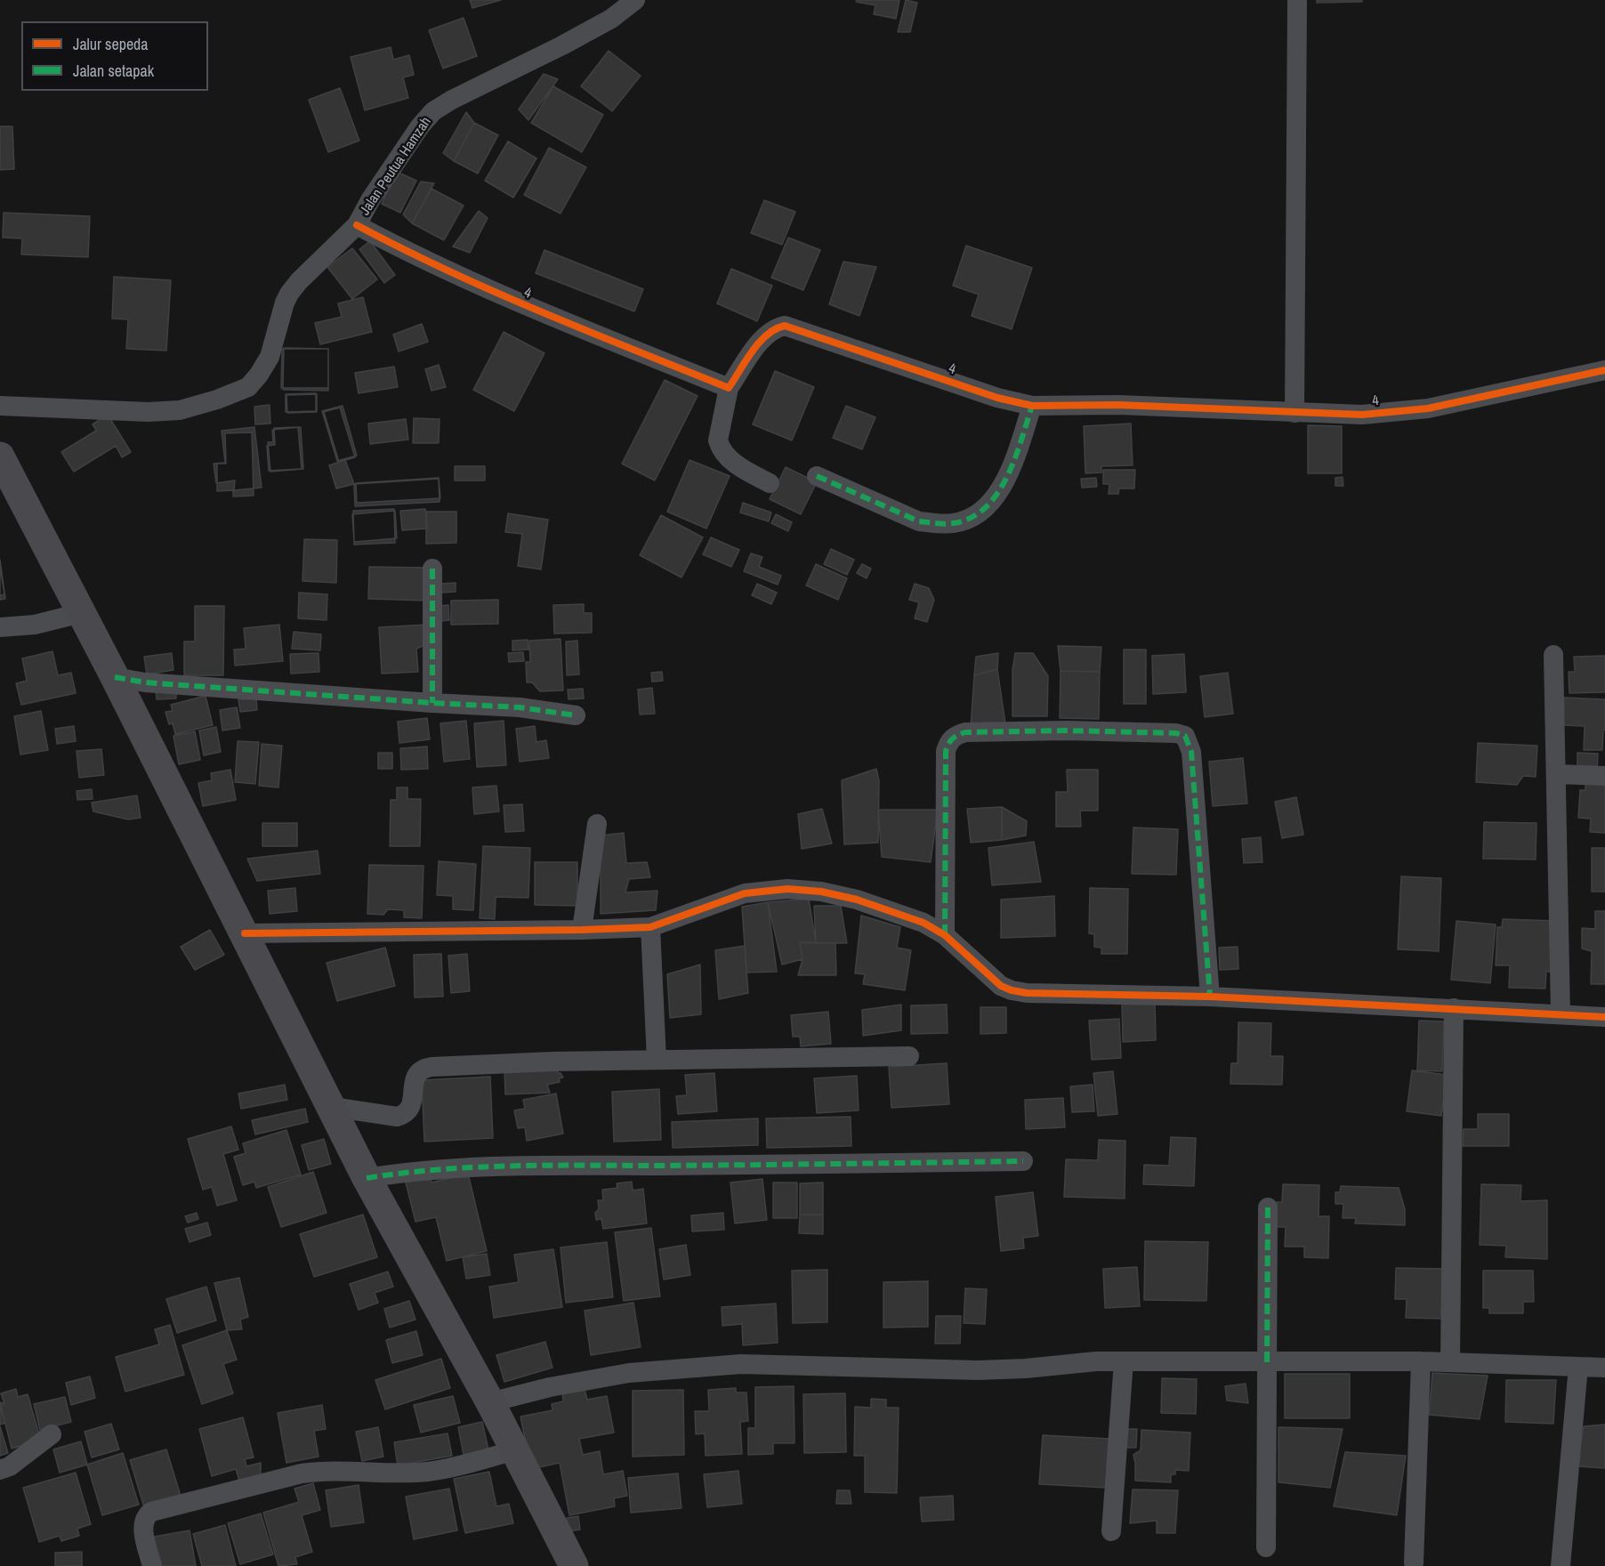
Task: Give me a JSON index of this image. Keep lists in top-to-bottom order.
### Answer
{
  "streets": {
    "street": ["Jalan Peutua Hamzah", "4"]
  },
  "crossings": [
    ["Jalan Peutua Hamzah", "4"]
  ],
  "legend": ["Jalur sepeda", "Jalan setapak"]
}
